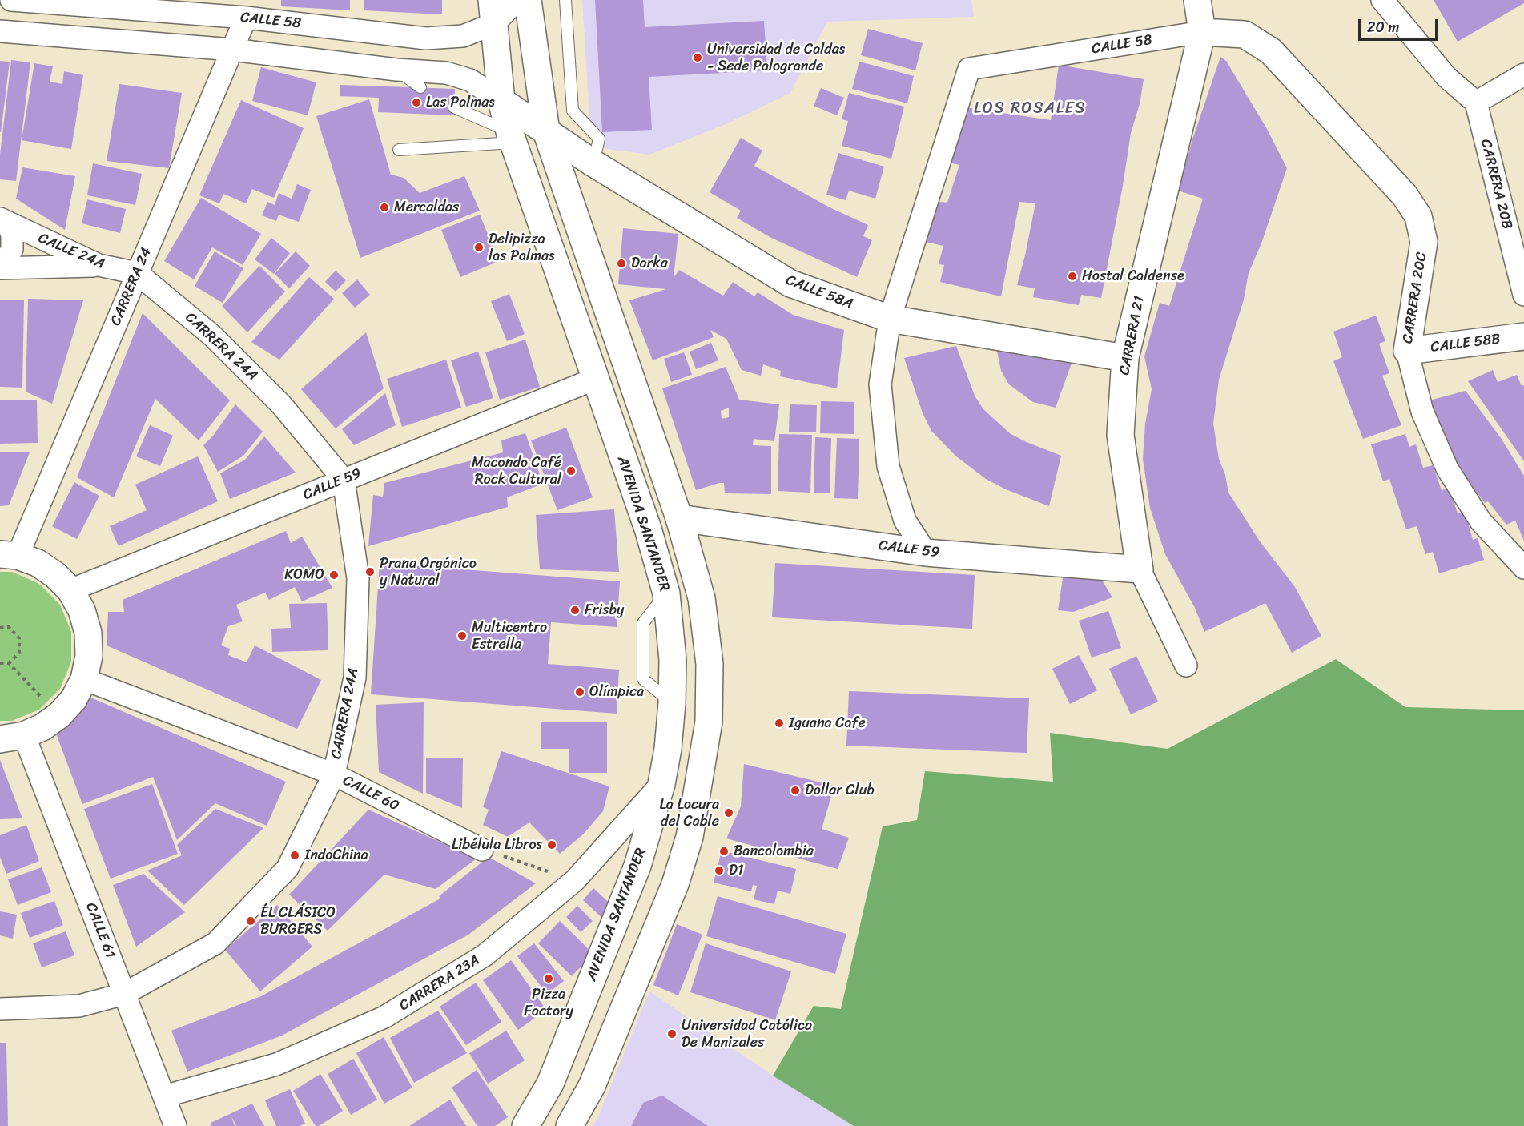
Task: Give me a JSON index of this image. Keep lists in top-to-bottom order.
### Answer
{
  "streets": {
    "street": [
      "CALLE 58",
      "CARRERA 20B",
      "CALLE 24A",
      "CARRERA 24",
      "CALLE 58A",
      "CARRERA 20C",
      "CARRERA 21",
      "CALLE 58B",
      "CARRERA 24A",
      "CALLE 59",
      "AVENIDA SANTANDER",
      "CALLE 60",
      "CALLE 61",
      "CARRERA 23A"
    ]
  },
  "crossings": [
    ["CALLE 58", "CARRERA 24"],
    ["CALLE 58", "CALLE 58A"],
    ["CALLE 58", "CARRERA 20C"],
    ["CALLE 58", "CARRERA 21"],
    ["CALLE 58", "AVENIDA SANTANDER"],
    ["CALLE 24A", "CARRERA 24"],
    ["CALLE 24A", "CARRERA 24A"],
    ["CARRERA 24", "CARRERA 24A"],
    ["CALLE 58A", "CARRERA 21"],
    ["CALLE 58A", "AVENIDA SANTANDER"],
    ["CARRERA 20C", "CALLE 58B"],
    ["CARRERA 21", "CALLE 59"],
    ["CARRERA 24A", "CALLE 59"],
    ["CARRERA 24A", "CALLE 60"],
    ["CARRERA 24A", "CALLE 61"],
    ["CALLE 59", "AVENIDA SANTANDER"],
    ["AVENIDA SANTANDER", "CARRERA 23A"],
    ["CALLE 61", "CARRERA 23A"]
  ],
  "districts": ["LOS ROSALES"],
  "places": [
    "Universidad de Caldas - Sede Palogrande",
    "Las Palmas",
    "Mercaldas",
    "Delipizza las Palmas",
    "Darka",
    "Hostal Caldense",
    "Macondo Café Rock Cultural",
    "Prana Orgánico y Natural",
    "KOMO",
    "Frisby",
    "Multicentro Estrella",
    "Olímpica",
    "Iguana Cafe",
    "Dollar Club",
    "La Locura del Cable",
    "Libélula Libros",
    "Bancolombia",
    "IndoChina",
    "D1",
    "ÉL CLÁSICO BURGERS",
    "Pizza Factory",
    "Universidad Católica De Manizales"
  ],
  "scale_bar": "20 m"
}
